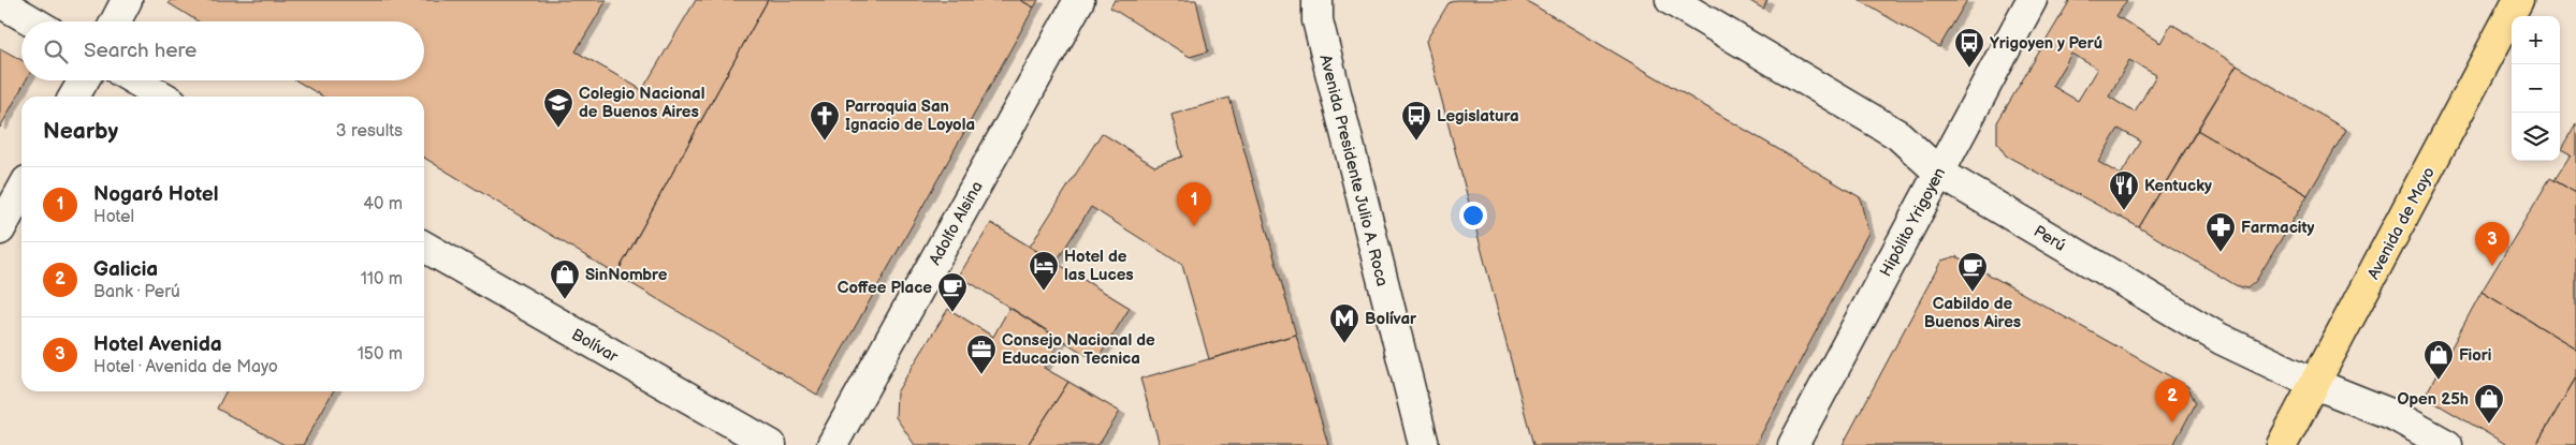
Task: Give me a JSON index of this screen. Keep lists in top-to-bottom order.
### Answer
{
  "streets": {
    "main road": ["Avenida de Mayo"],
    "street": [
      "Avenida Presidente Julio A. Roca",
      "Hipólito Yrigoyen",
      "Adolfo Alsina",
      "Perú",
      "Bolívar"
    ]
  },
  "crossings": [
    ["Hipólito Yrigoyen", "Perú"],
    ["Avenida de Mayo", "Perú"]
  ],
  "places": {
    "bus stop": ["Yrigoyen y Perú", "Legislatura"],
    "school or university": ["Colegio Nacional de Buenos Aires"],
    "church": ["Parroquia San Ignacio de Loyola"],
    "restaurant": ["Kentucky"],
    "pharmacy": ["Farmacity"],
    "hotel": ["Hotel de las Luces"],
    "cafe": ["Cabildo de Buenos Aires", "Coffee Place"],
    "shop": ["SinNombre", "Fiori", "Open 25h"],
    "metro station": ["Bolívar"],
    "office": ["Consejo Nacional de Educacion Tecnica"]
  },
  "page": {
    "map_buttons": ["+", "−"],
    "search": "Search here",
    "heading": ["Nearby", "3 results"],
    "list": [
      {
        "mark": "1",
        "name": "Nogaró Hotel",
        "note": "Hotel",
        "value": "40 m"
      },
      {
        "mark": "2",
        "name": "Galicia",
        "note": "Bank · Perú",
        "value": "110 m"
      },
      {
        "mark": "3",
        "name": "Hotel Avenida",
        "note": "Hotel · Avenida de Mayo",
        "value": "150 m"
      }
    ],
    "pins": ["1", "3", "2"]
  }
}
